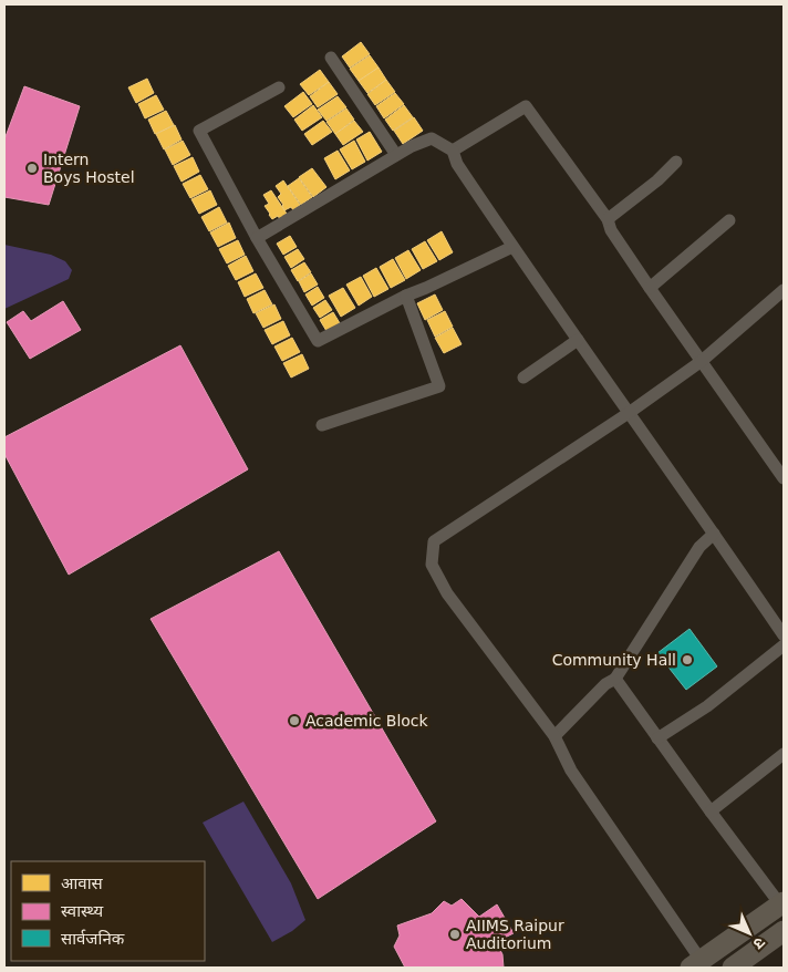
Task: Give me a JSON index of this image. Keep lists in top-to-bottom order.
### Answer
{
  "places": [
    "Intern Boys Hostel",
    "Community Hall",
    "Academic Block",
    "AIIMS Raipur Auditorium"
  ],
  "legend": ["आवास", "स्वास्थ्य", "सार्वजनिक"],
  "north": "bottom right"
}
